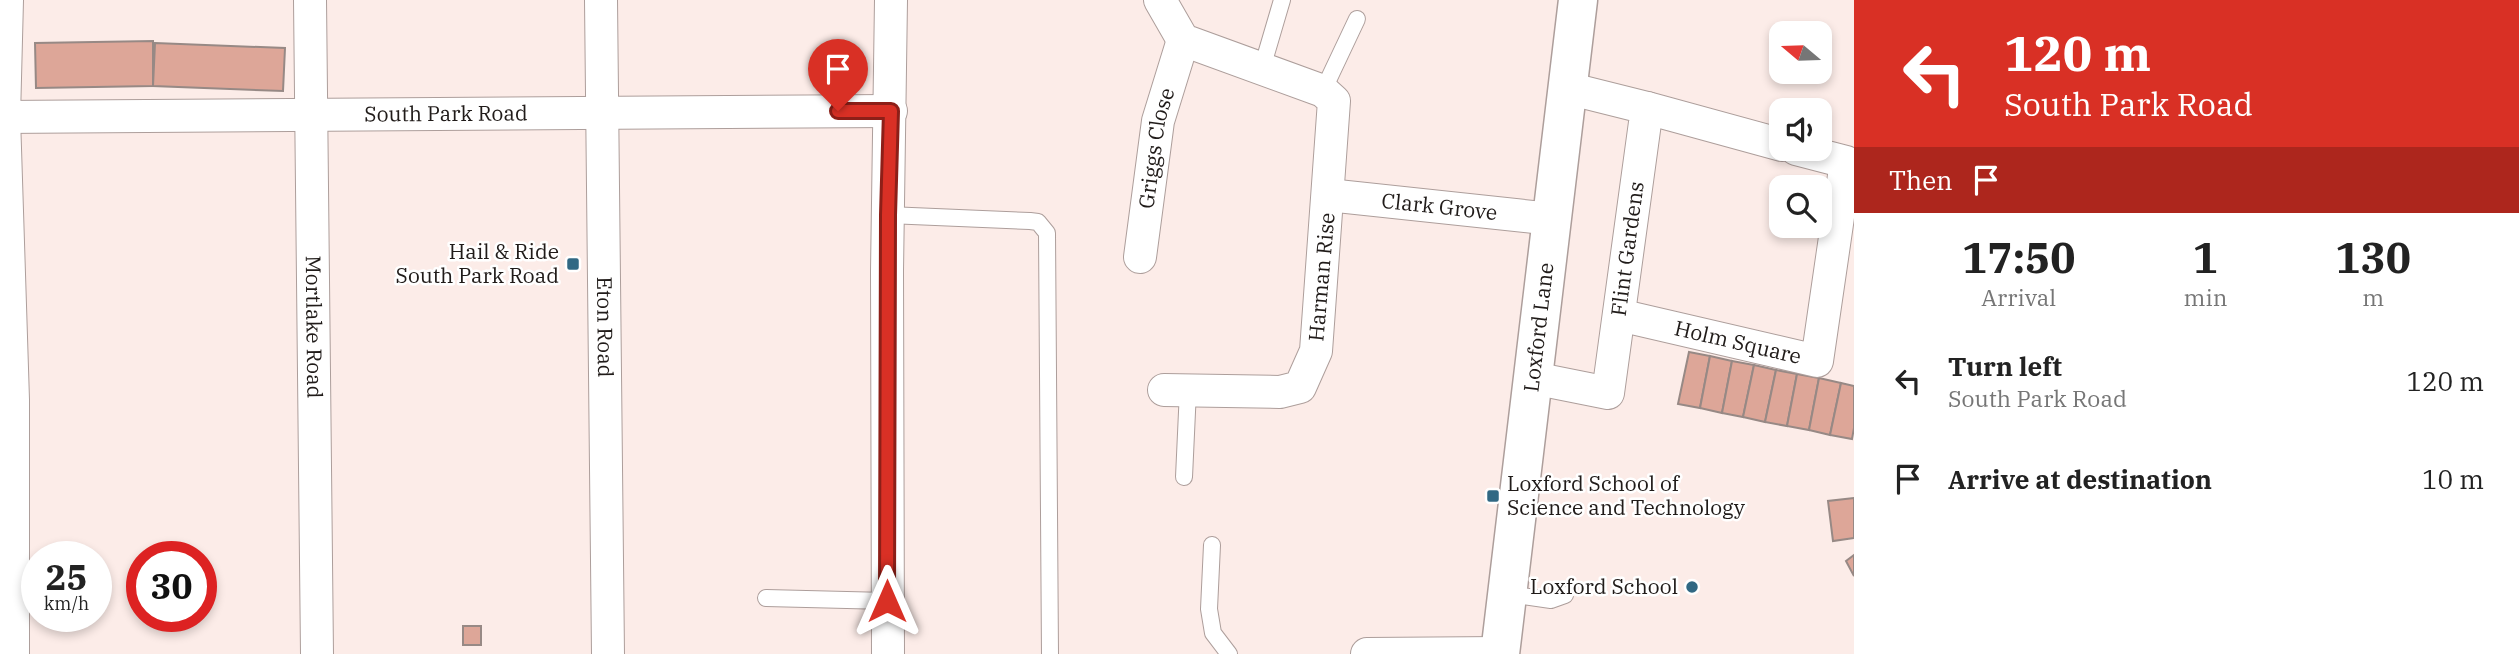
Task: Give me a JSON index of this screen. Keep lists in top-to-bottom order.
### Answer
{
  "streets": {
    "street": [
      "South Park Road",
      "Griggs Close",
      "Clark Grove",
      "Flint Gardens",
      "Harman Rise",
      "Mortlake Road",
      "Eton Road",
      "Loxford Lane",
      "Holm Square"
    ]
  },
  "crossings": [
    ["South Park Road", "Mortlake Road"],
    ["South Park Road", "Eton Road"],
    ["Clark Grove", "Harman Rise"],
    ["Clark Grove", "Loxford Lane"],
    ["Flint Gardens", "Loxford Lane"],
    ["Flint Gardens", "Holm Square"]
  ],
  "places": {
    "transit": ["Hail & Ride South Park Road", "Loxford School of Science and Technology"],
    "other": ["Loxford School"]
  },
  "north": "left",
  "page": {
    "turn": ["120 m", "South Park Road"],
    "then": "Then",
    "eta": [
      "17:50",
      "Arrival",
      "1",
      "min",
      "130",
      "m"
    ],
    "list": [
      {
        "name": "Turn left",
        "note": "South Park Road",
        "value": "120 m"
      },
      {
        "name": "Arrive at destination",
        "value": "10 m"
      }
    ],
    "speed": "25 km/h",
    "limit": "30"
  }
}
